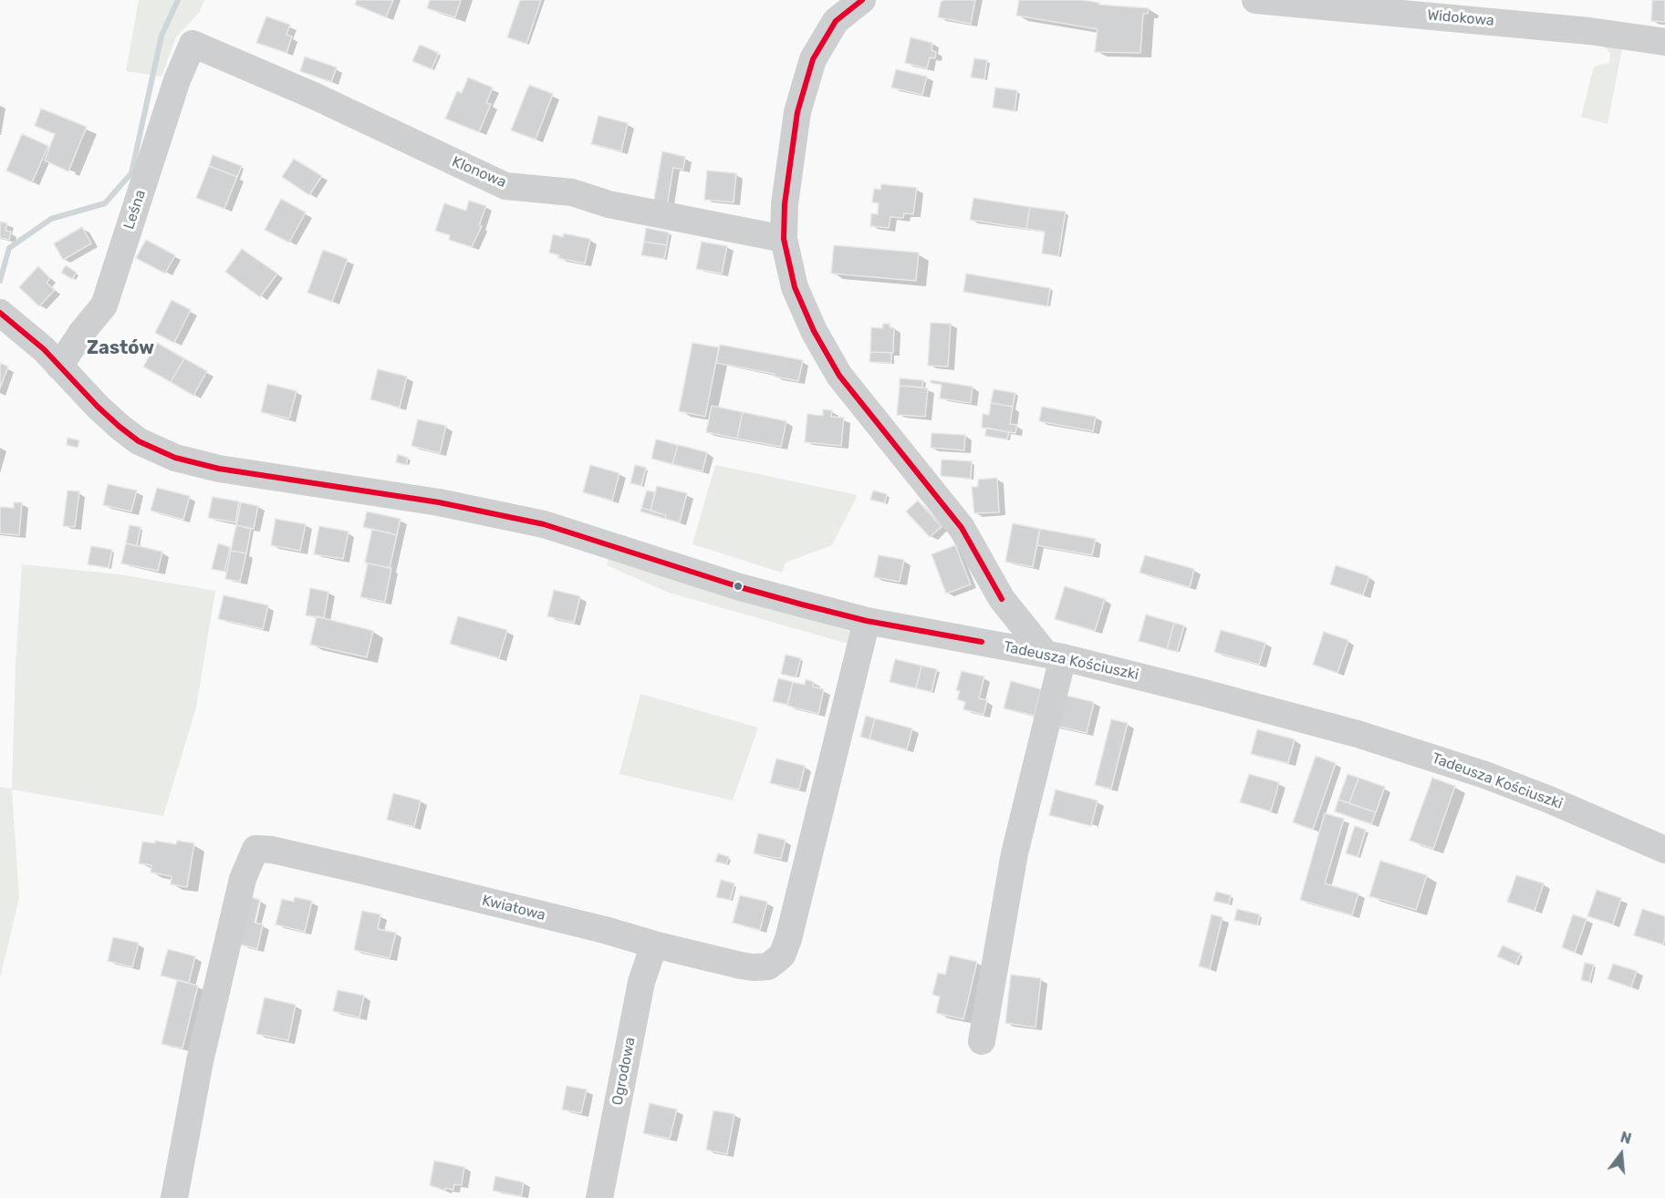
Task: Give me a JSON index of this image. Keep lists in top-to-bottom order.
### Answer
{
  "streets": {
    "street": [
      "Widokowa",
      "Klonowa",
      "Leśna",
      "Tadeusza Kościuszki",
      "Kwiatowa",
      "Ogrodowa"
    ]
  },
  "crossings": [
    ["Klonowa", "Leśna"],
    ["Leśna", "Tadeusza Kościuszki"],
    ["Tadeusza Kościuszki", "Kwiatowa"],
    ["Kwiatowa", "Ogrodowa"]
  ],
  "districts": ["Zastów"],
  "north": "top"
}
